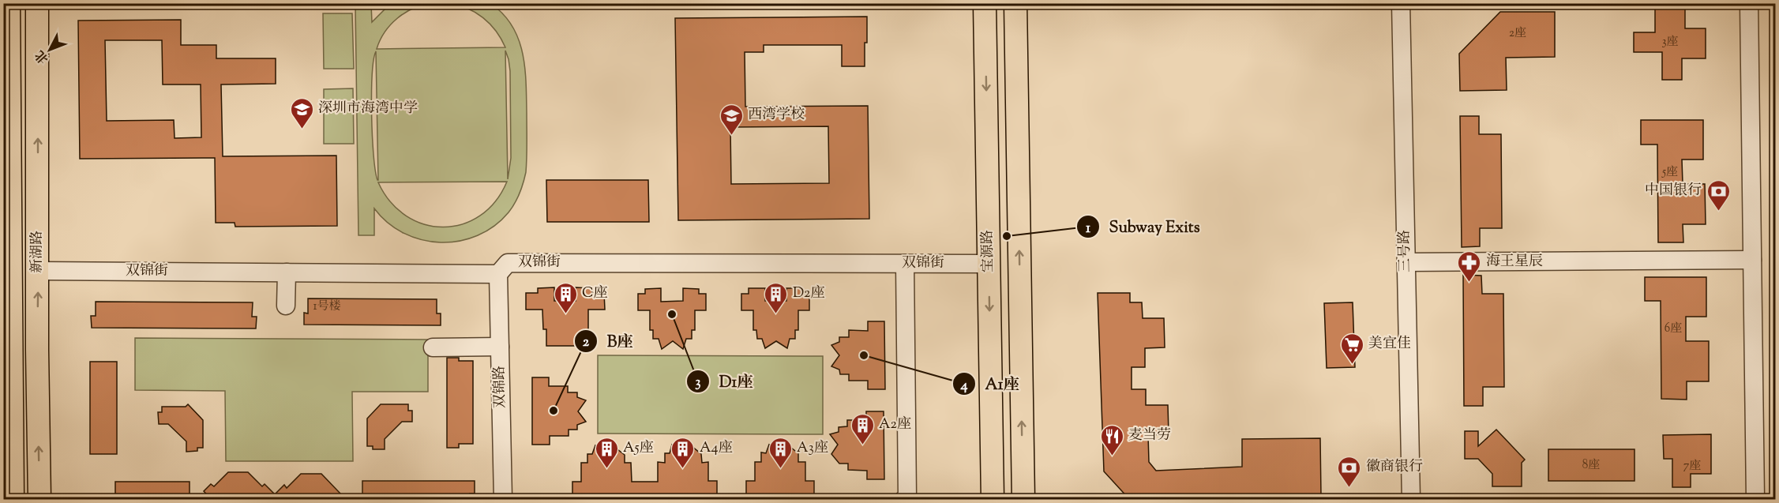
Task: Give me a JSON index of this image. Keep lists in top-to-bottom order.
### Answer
{
  "streets": {
    "main road": ["宝源路", "新湖路"],
    "street": ["三号路", "双锦街", "双锦路"]
  },
  "crossings": [
    ["宝源路", "双锦街"],
    ["新湖路", "双锦街"],
    ["双锦街", "双锦路"]
  ],
  "places": {
    "school or university": ["深圳市海湾中学", "西湾学校"],
    "bank": ["中国银行", "徽商银行"],
    "other": [
      "Subway Exits",
      "D1座",
      "A1座",
      "B座"
    ],
    "pharmacy": ["海王星辰"],
    "building": [
      "C座",
      "D2座",
      "A2座",
      "A5座",
      "A4座",
      "A3座"
    ],
    "supermarket": ["美宜佳"],
    "restaurant": ["麦当劳"]
  },
  "house_numbers": [
    "2座",
    "3座",
    "5座",
    "1号楼",
    "6座",
    "8座",
    "7座"
  ],
  "north": "bottom left"
}
